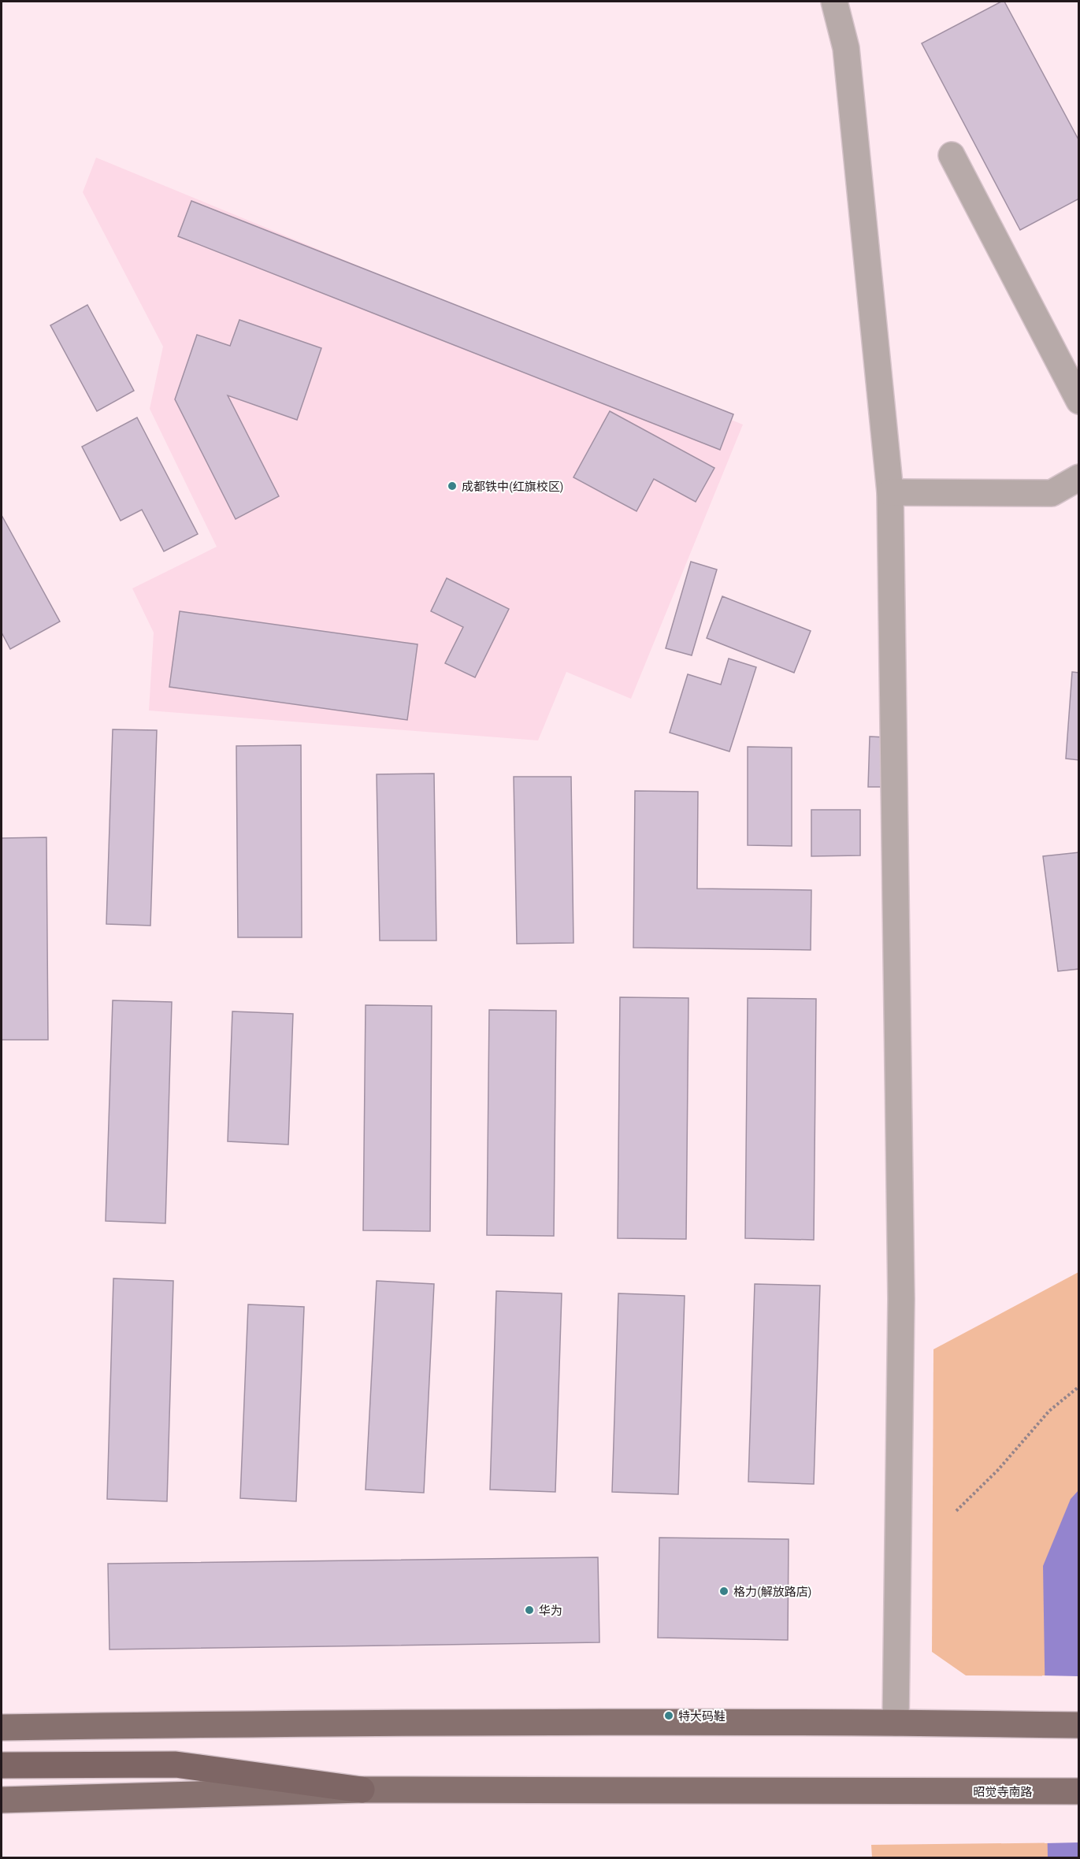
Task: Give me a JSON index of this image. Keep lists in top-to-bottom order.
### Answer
{
  "streets": {
    "main road": ["昭觉寺南路"]
  },
  "places": [
    "成都铁中(红旗校区)",
    "格力(解放路店)",
    "华为",
    "特大码鞋"
  ]
}
